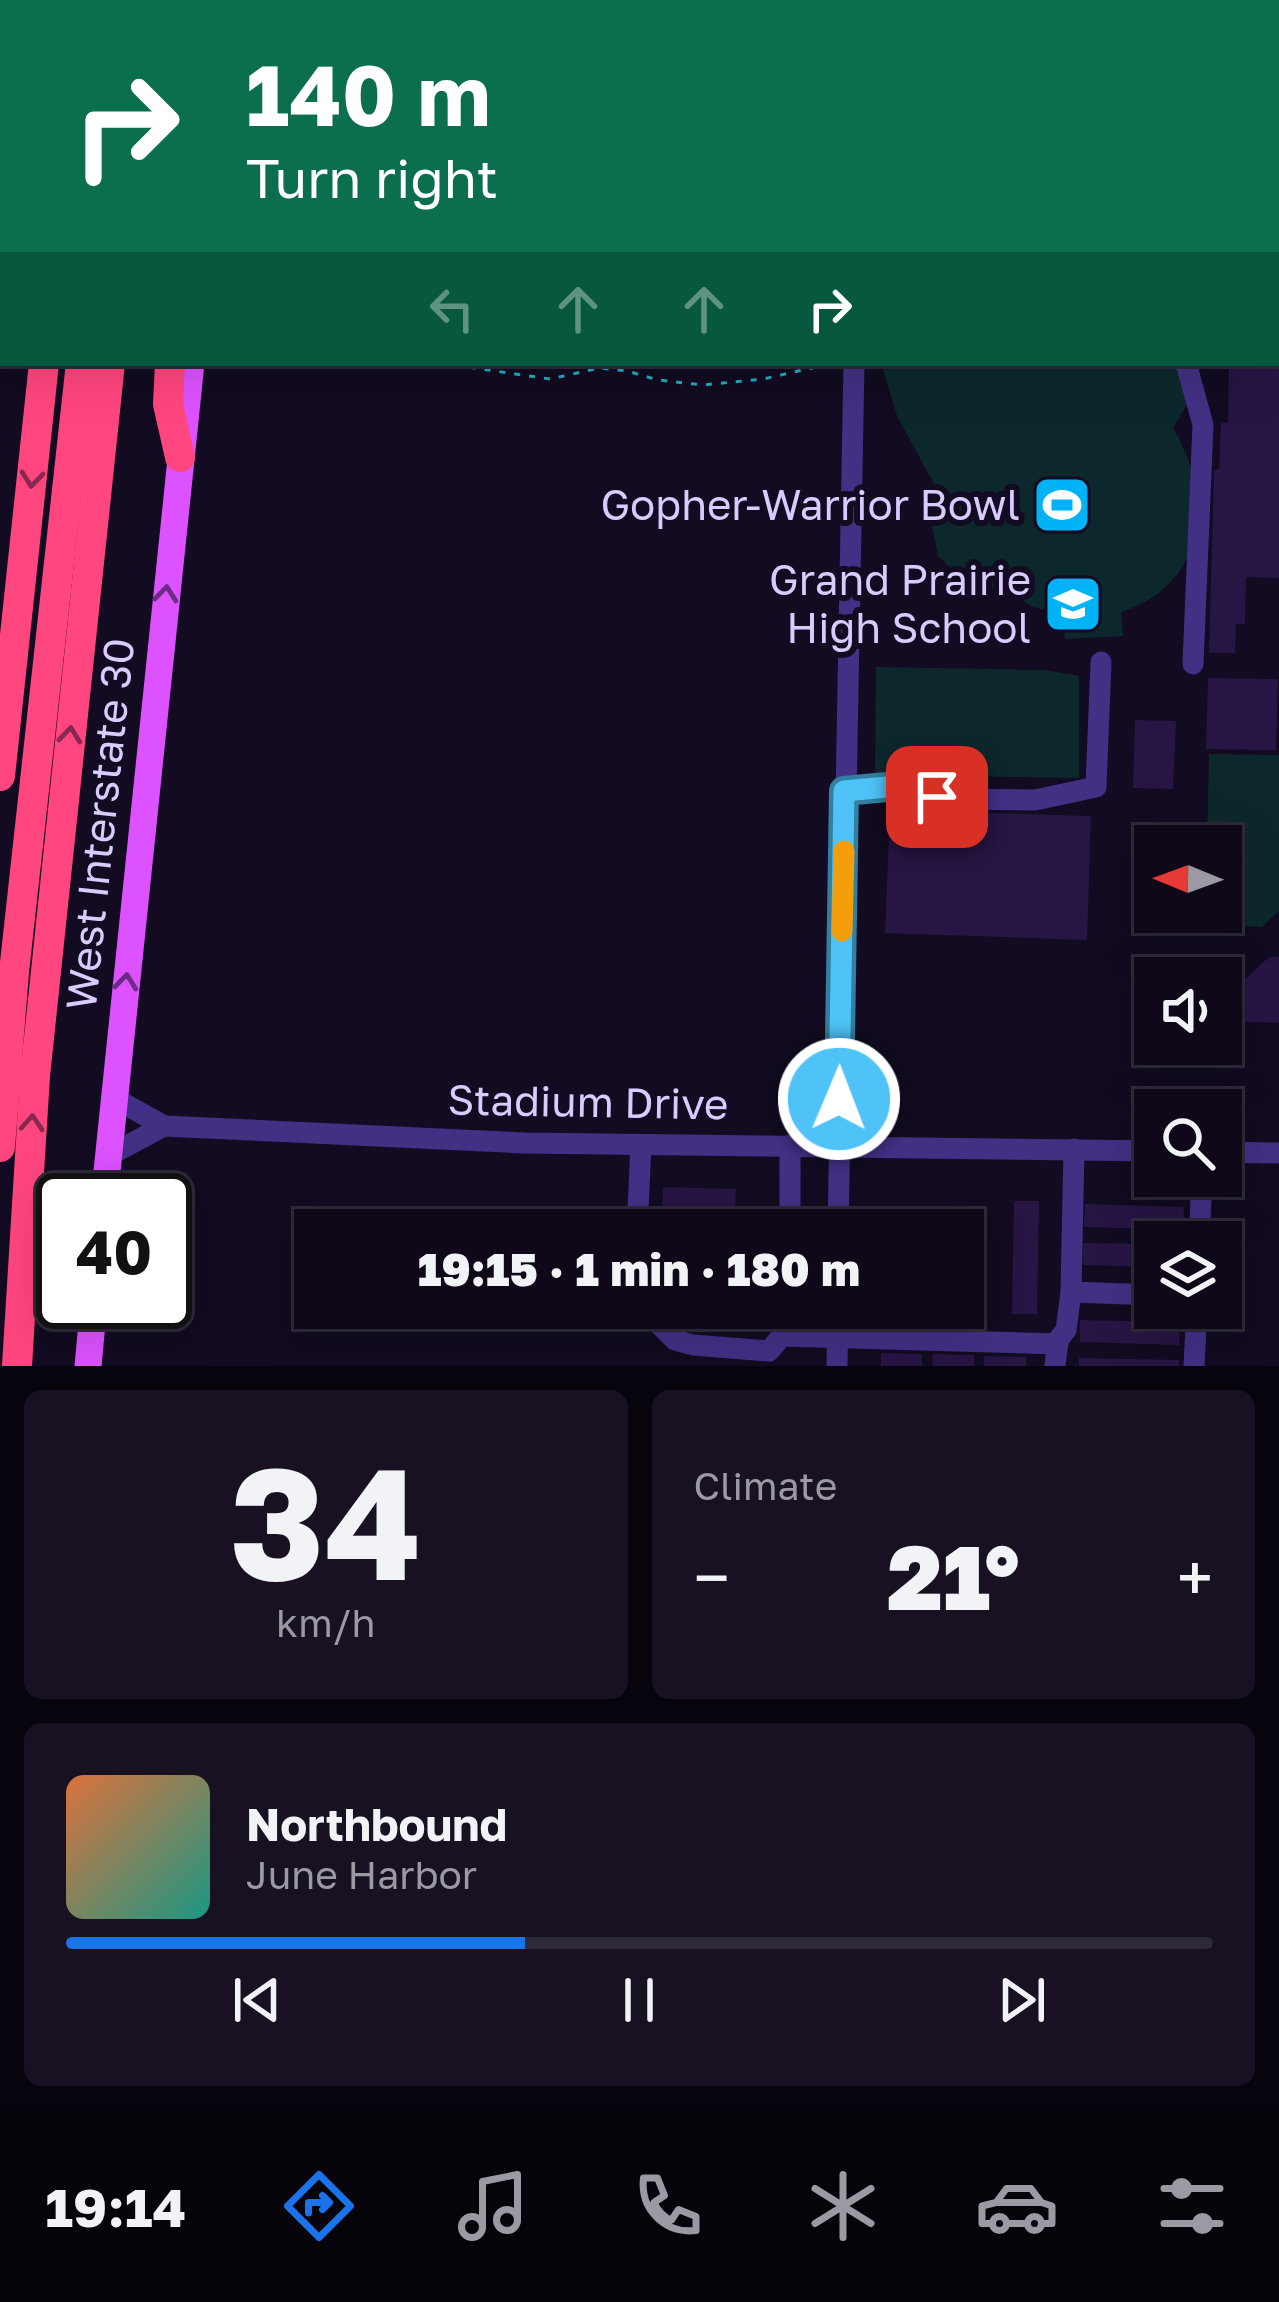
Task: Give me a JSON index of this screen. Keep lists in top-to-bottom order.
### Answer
{
  "streets": {
    "main road": ["West Interstate 30"],
    "street": ["Stadium Drive"]
  },
  "crossings": [
    ["West Interstate 30", "Stadium Drive"]
  ],
  "one_way": ["West Interstate 30"],
  "places": {
    "sports": ["Gopher-Warrior Bowl"],
    "school or university": ["Grand Prairie High School"]
  },
  "north": "left",
  "page": {
    "turn": ["140 m", "Turn right"],
    "limit": "40",
    "trip": "19:15 · 1 min · 180 m",
    "tile": [
      ["34", "km/h"],
      "Climate"
    ],
    "heat": ["−", "21°", "+"],
    "song": ["Northbound", "June Harbor"],
    "tabs": "19:14"
  }
}
